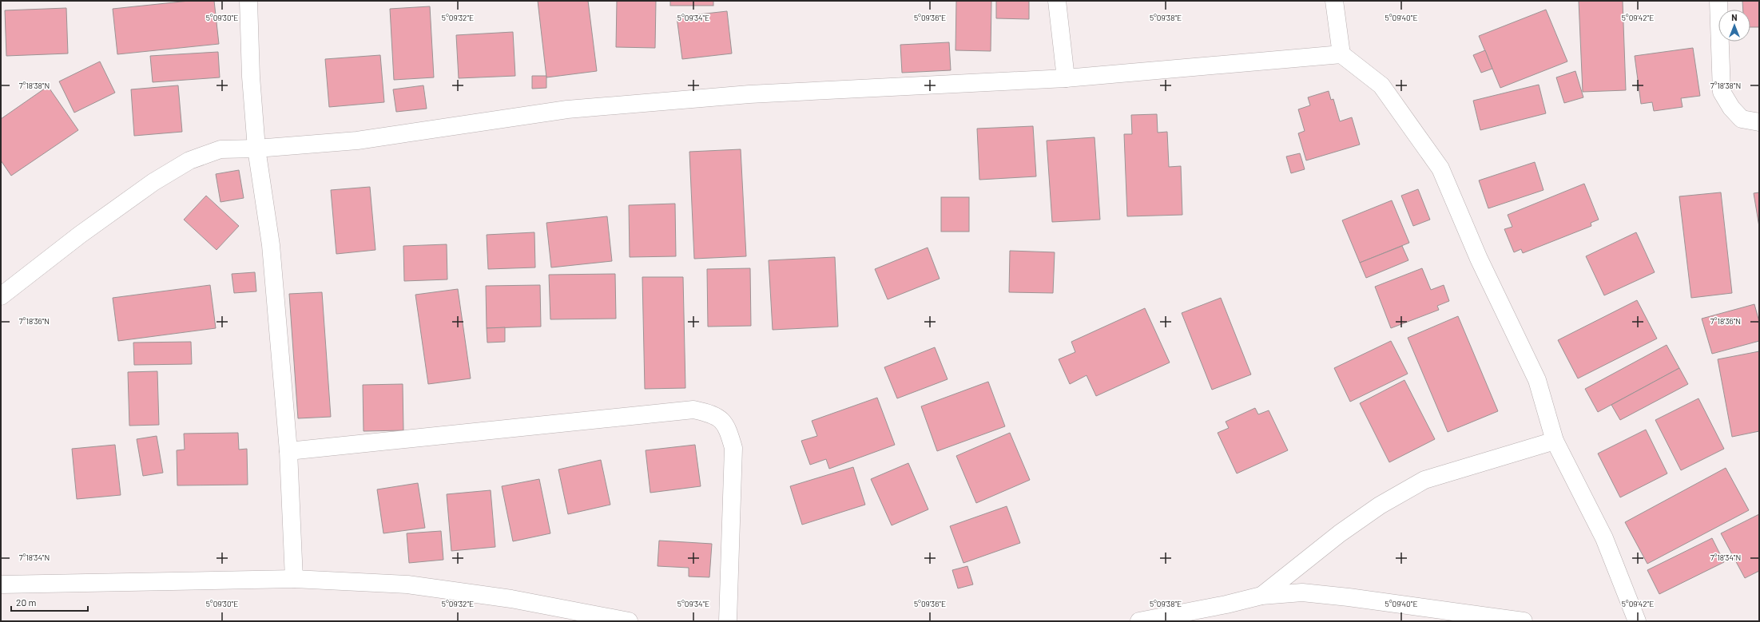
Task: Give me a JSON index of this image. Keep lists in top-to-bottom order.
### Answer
{
  "scale_bar": "20 m",
  "north": "top",
  "coordinates": [
    "5°09'30\"E",
    "5°09'32\"E",
    "5°09'34\"E",
    "5°09'36\"E",
    "5°09'38\"E",
    "5°09'40\"E",
    "5°09'42\"E",
    "7°18'38\"N",
    "7°18'36\"N",
    "7°18'34\"N"
  ]
}
